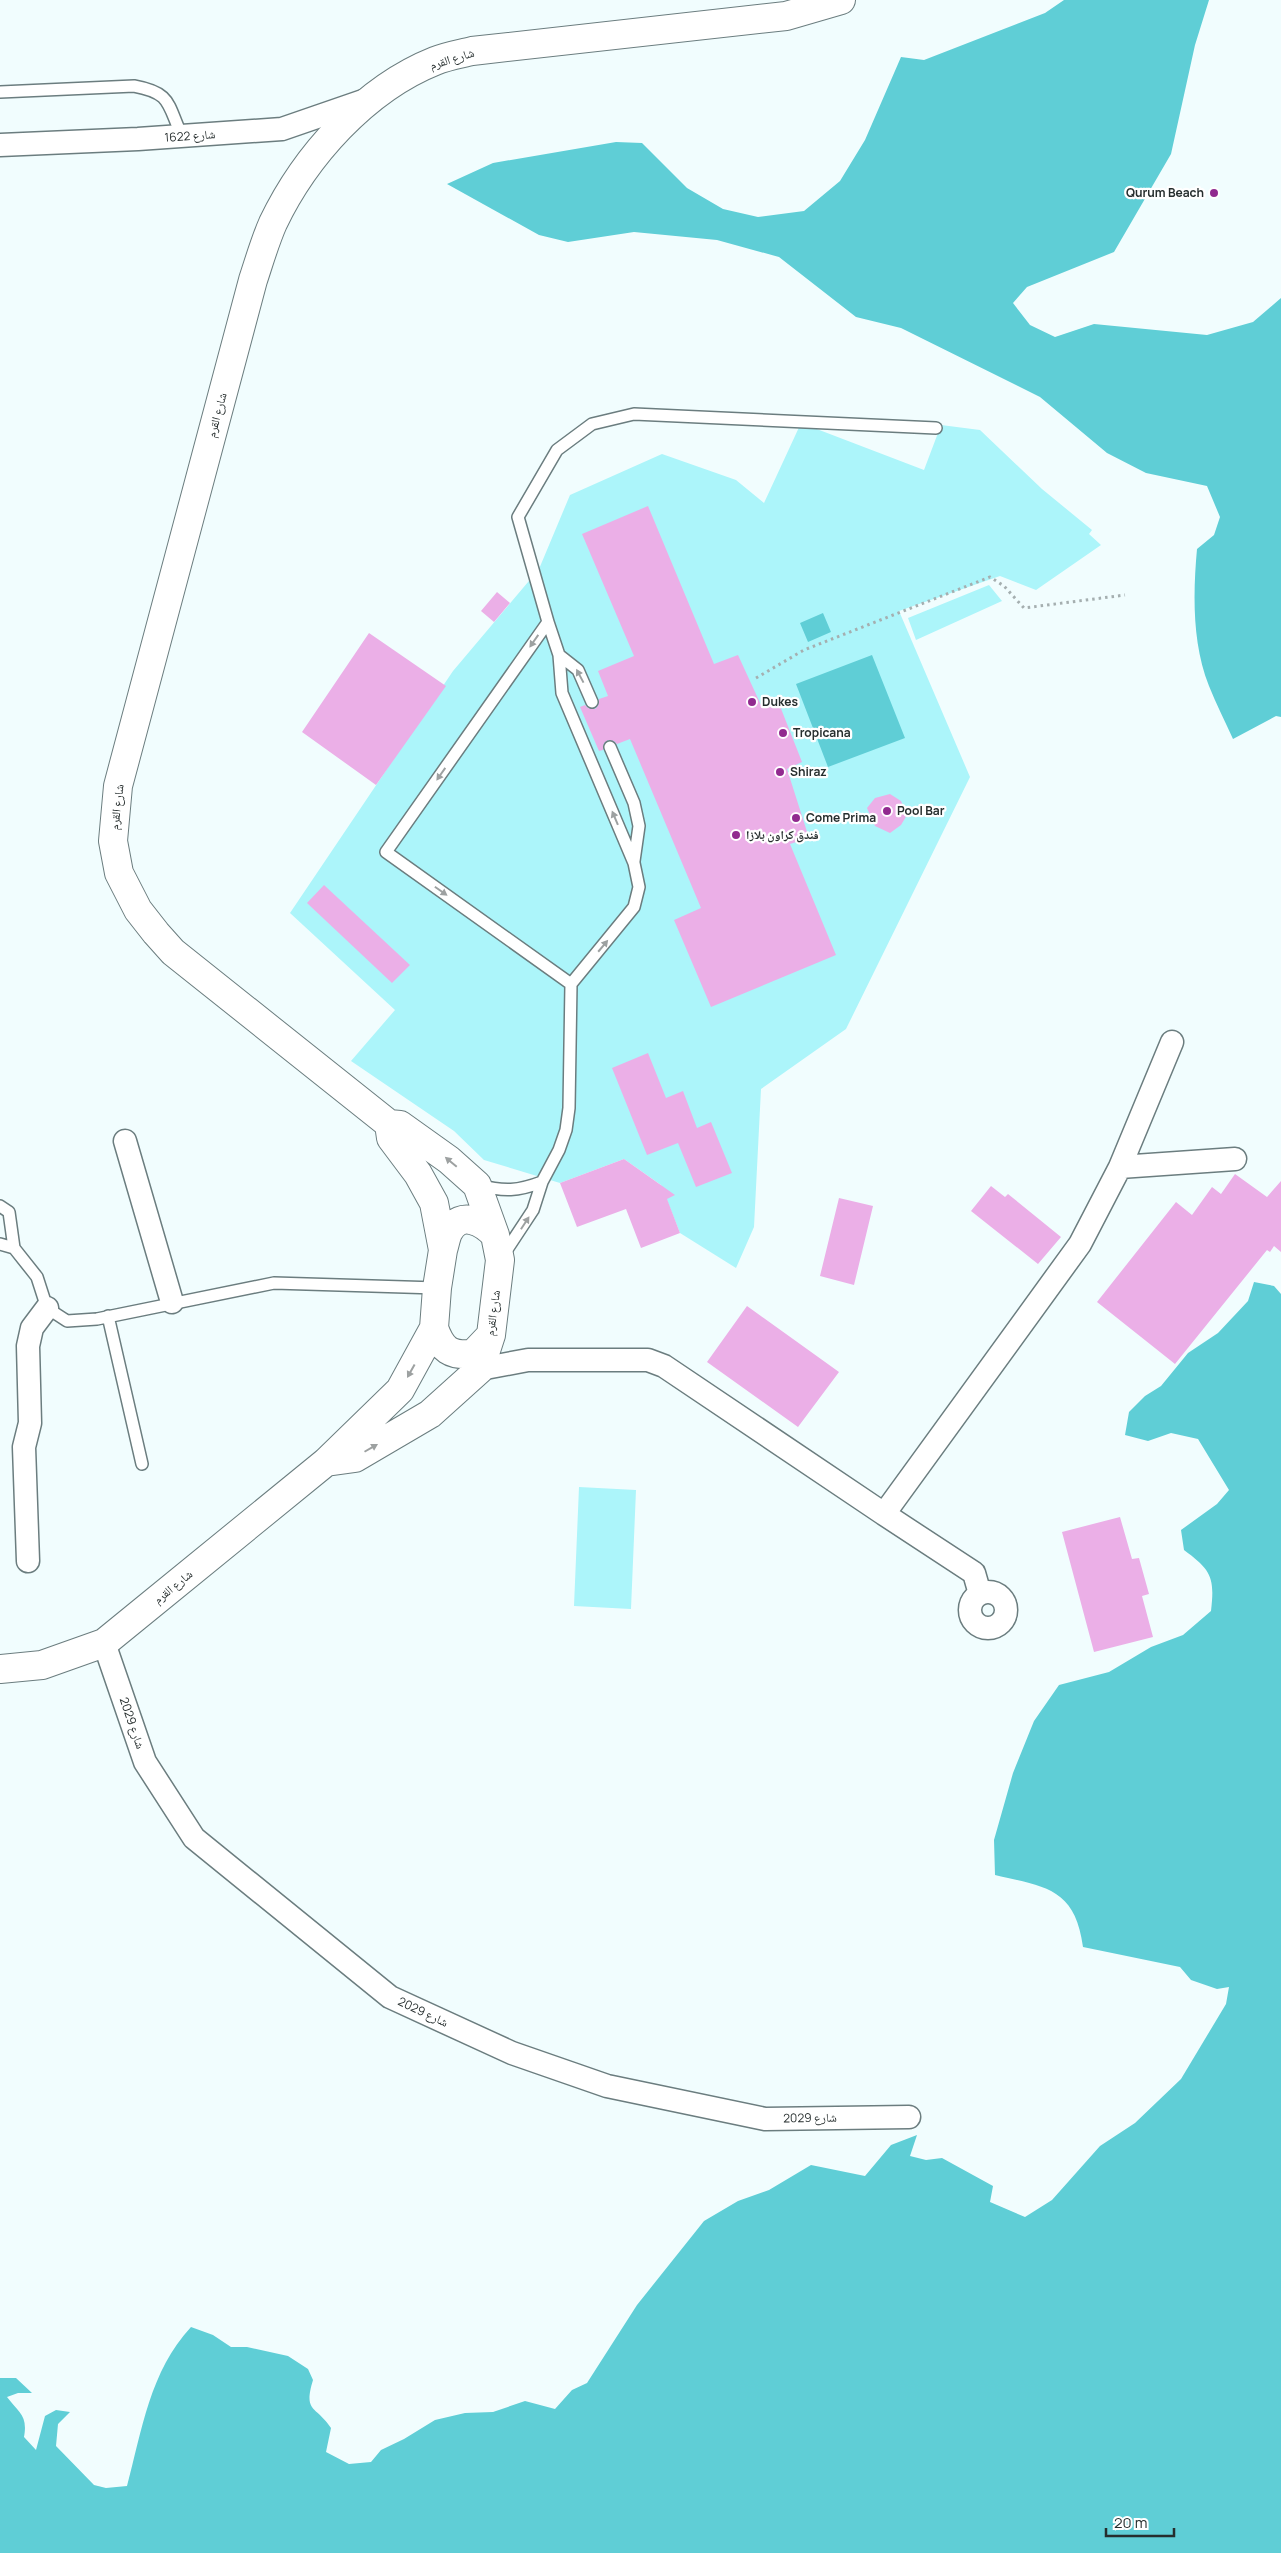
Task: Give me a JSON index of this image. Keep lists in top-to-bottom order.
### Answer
{
  "streets": {
    "street": ["شارع القرم", "1622 شارع", "2029 شارع"]
  },
  "crossings": [
    ["شارع القرم", "1622 شارع"],
    ["شارع القرم", "2029 شارع"]
  ],
  "places": [
    "Qurum Beach",
    "Dukes",
    "Tropicana",
    "Shiraz",
    "Pool Bar",
    "Come Prima",
    "فندق كراون بلازا"
  ],
  "scale_bar": "20 m"
}
